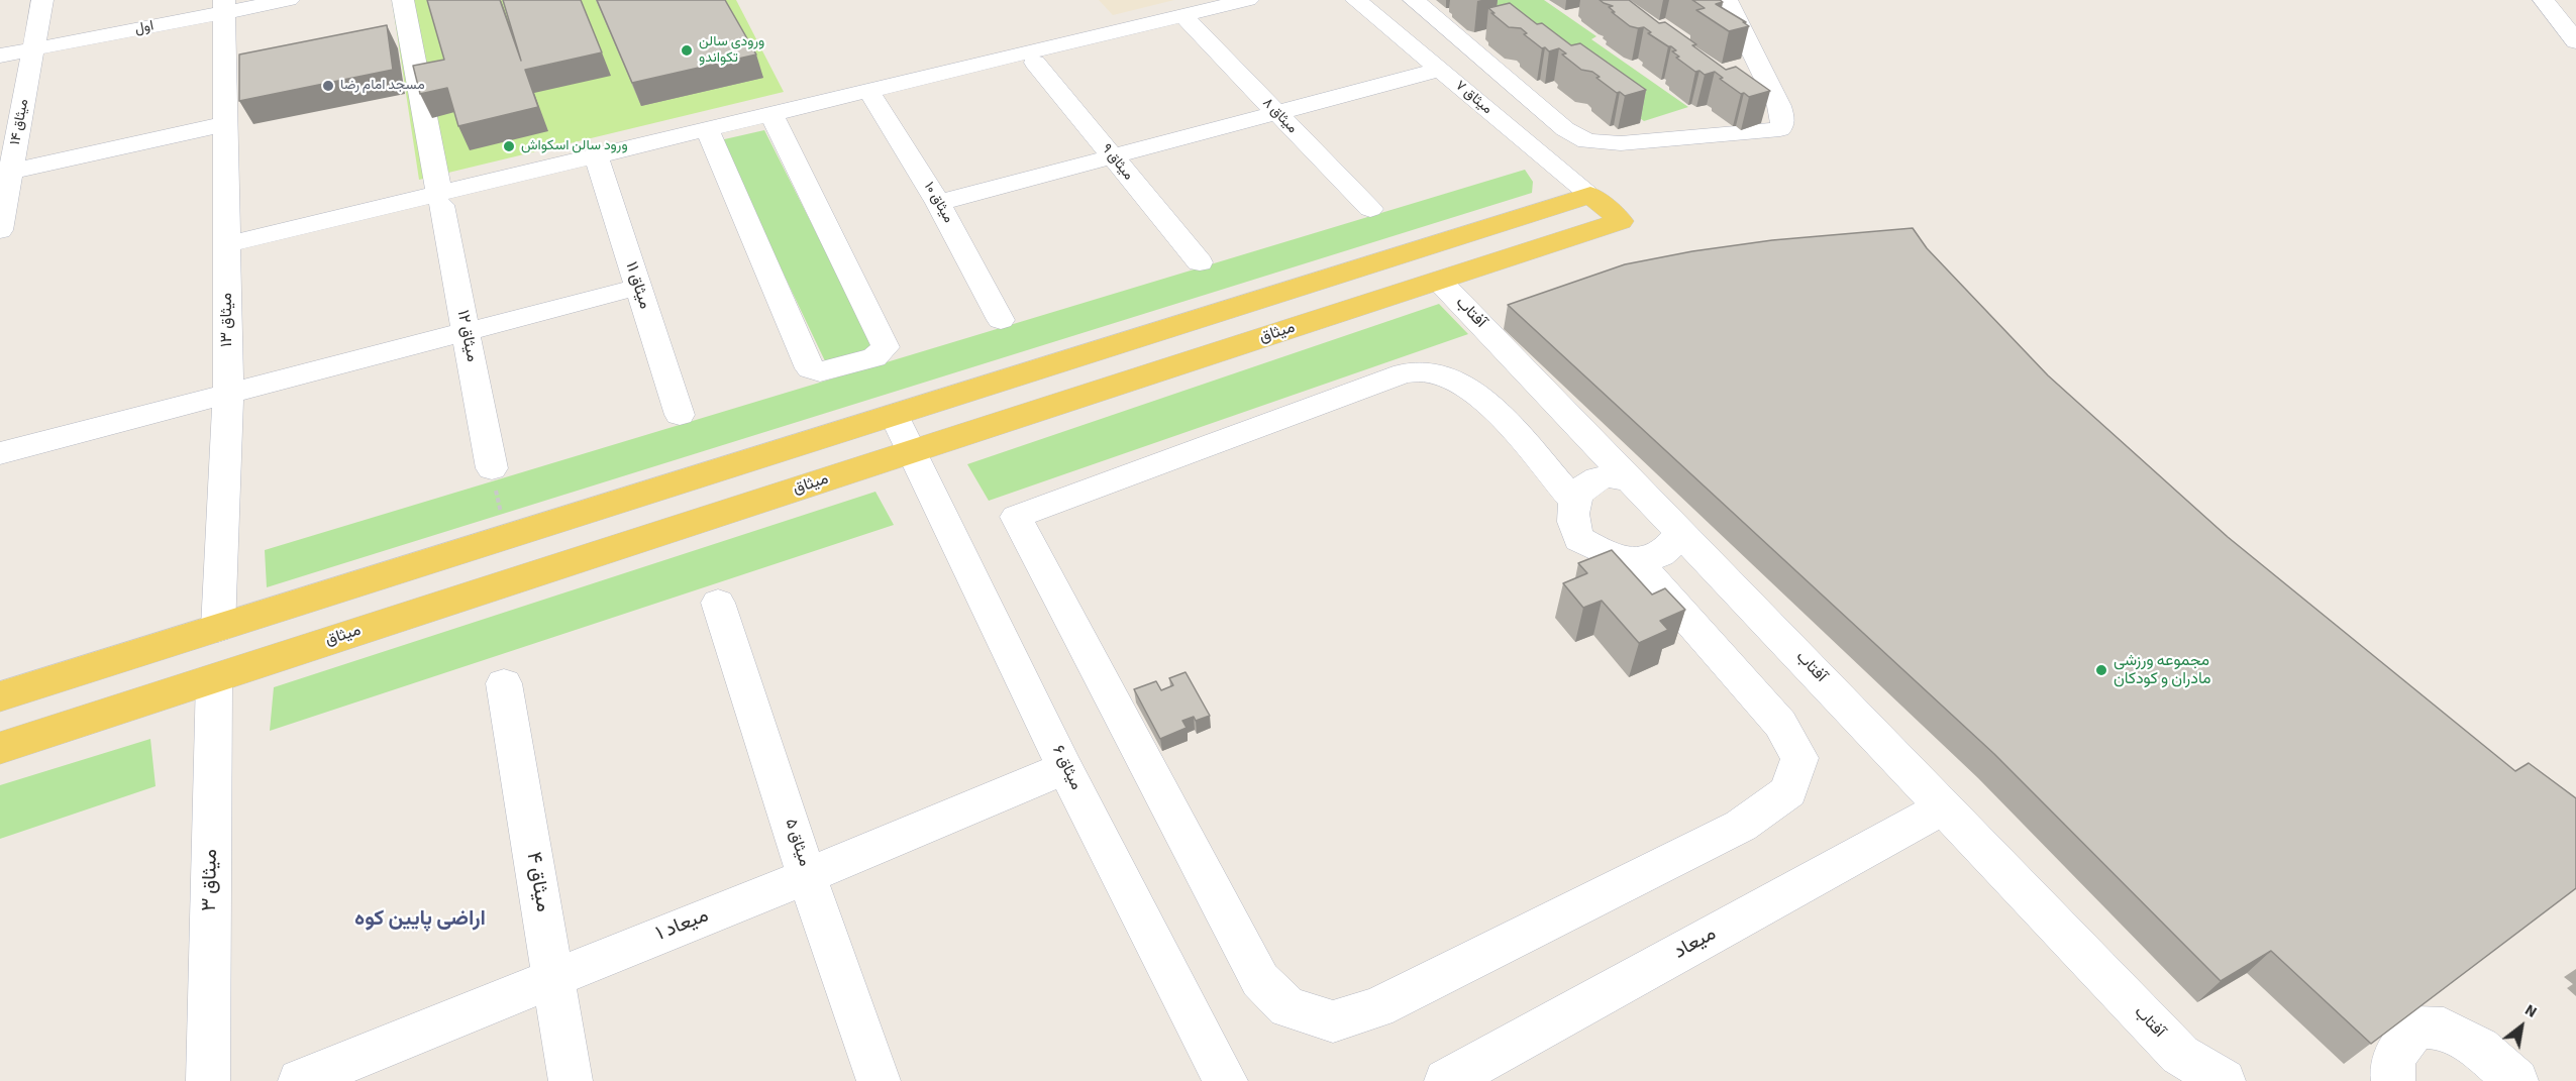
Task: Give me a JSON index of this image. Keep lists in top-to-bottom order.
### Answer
{
  "streets": {
    "main road": ["میثاق"],
    "street": [
      "اول",
      "میثاق ۷",
      "میثاق ۸",
      "میثاق ۱۴",
      "میثاق ۹",
      "میثاق ۱۰",
      "میثاق ۱۱",
      "آفتاب",
      "میثاق ۱۳",
      "میثاق ۱۲",
      "میثاق ۶",
      "میثاق ۵",
      "میثاق ۳",
      "میثاق ۴",
      "میعاد ۱",
      "میعاد"
    ]
  },
  "crossings": [
    ["اول", "میثاق ۱۴"],
    ["اول", "میثاق ۱۳"],
    ["میثاق ۷", "میثاق"],
    ["آفتاب", "میثاق"],
    ["آفتاب", "میعاد"],
    ["میثاق", "میثاق ۶"],
    ["میثاق", "میثاق ۳"],
    ["میثاق ۶", "میعاد ۱"],
    ["میثاق ۵", "میعاد ۱"],
    ["میثاق ۴", "میعاد ۱"]
  ],
  "districts": ["اراضی پایین کوه"],
  "places": [
    "ورودی سالن تکواندو",
    "مسجد امام رضا",
    "ورود سالن اسکواش",
    "مجموعه ورزشی مادران و کودکان"
  ],
  "north": "top right"
}
